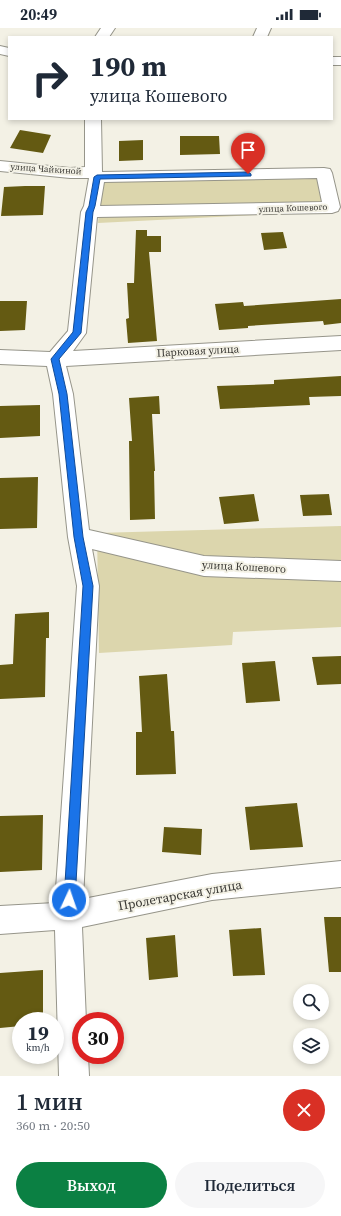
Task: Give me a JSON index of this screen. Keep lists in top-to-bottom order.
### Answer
{
  "streets": {
    "street": [
      "улица Чайкиной",
      "улица Кошевого",
      "Парковая улица",
      "Пролетарская улица"
    ]
  },
  "crossings": [
    ["улица Чайкиной", "улица Кошевого"]
  ],
  "page": {
    "status": "20:49",
    "turn": ["190 m", "улица Кошевого"],
    "speed": "19 km/h",
    "limit": "30",
    "heading": ["1 мин", "360 m · 20:50"],
    "buttons": ["Выход", "Поделиться"]
  }
}
